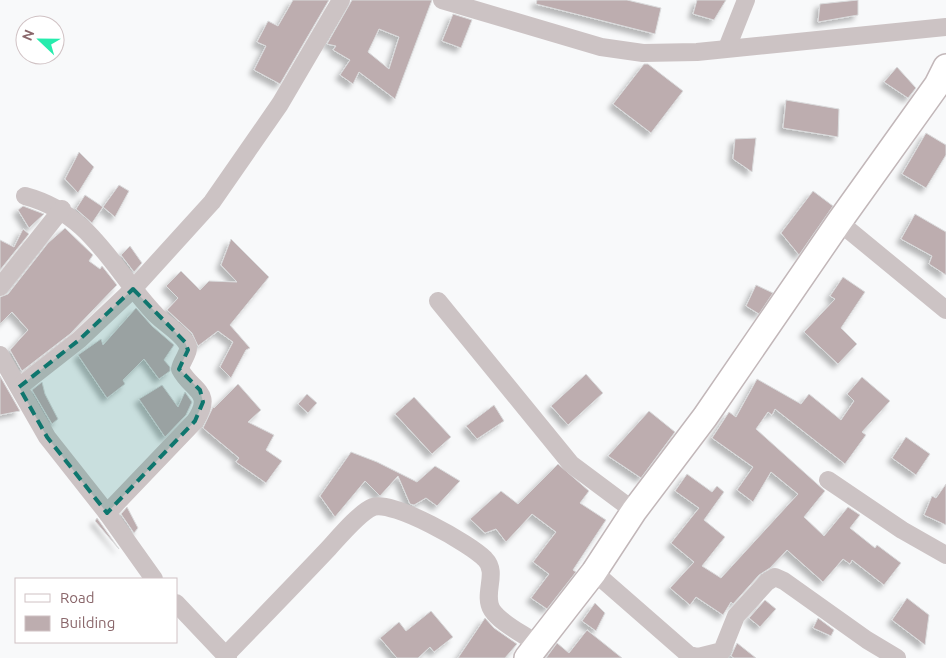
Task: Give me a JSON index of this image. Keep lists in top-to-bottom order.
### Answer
{
  "legend": ["Road", "Building"],
  "north": "left"
}
